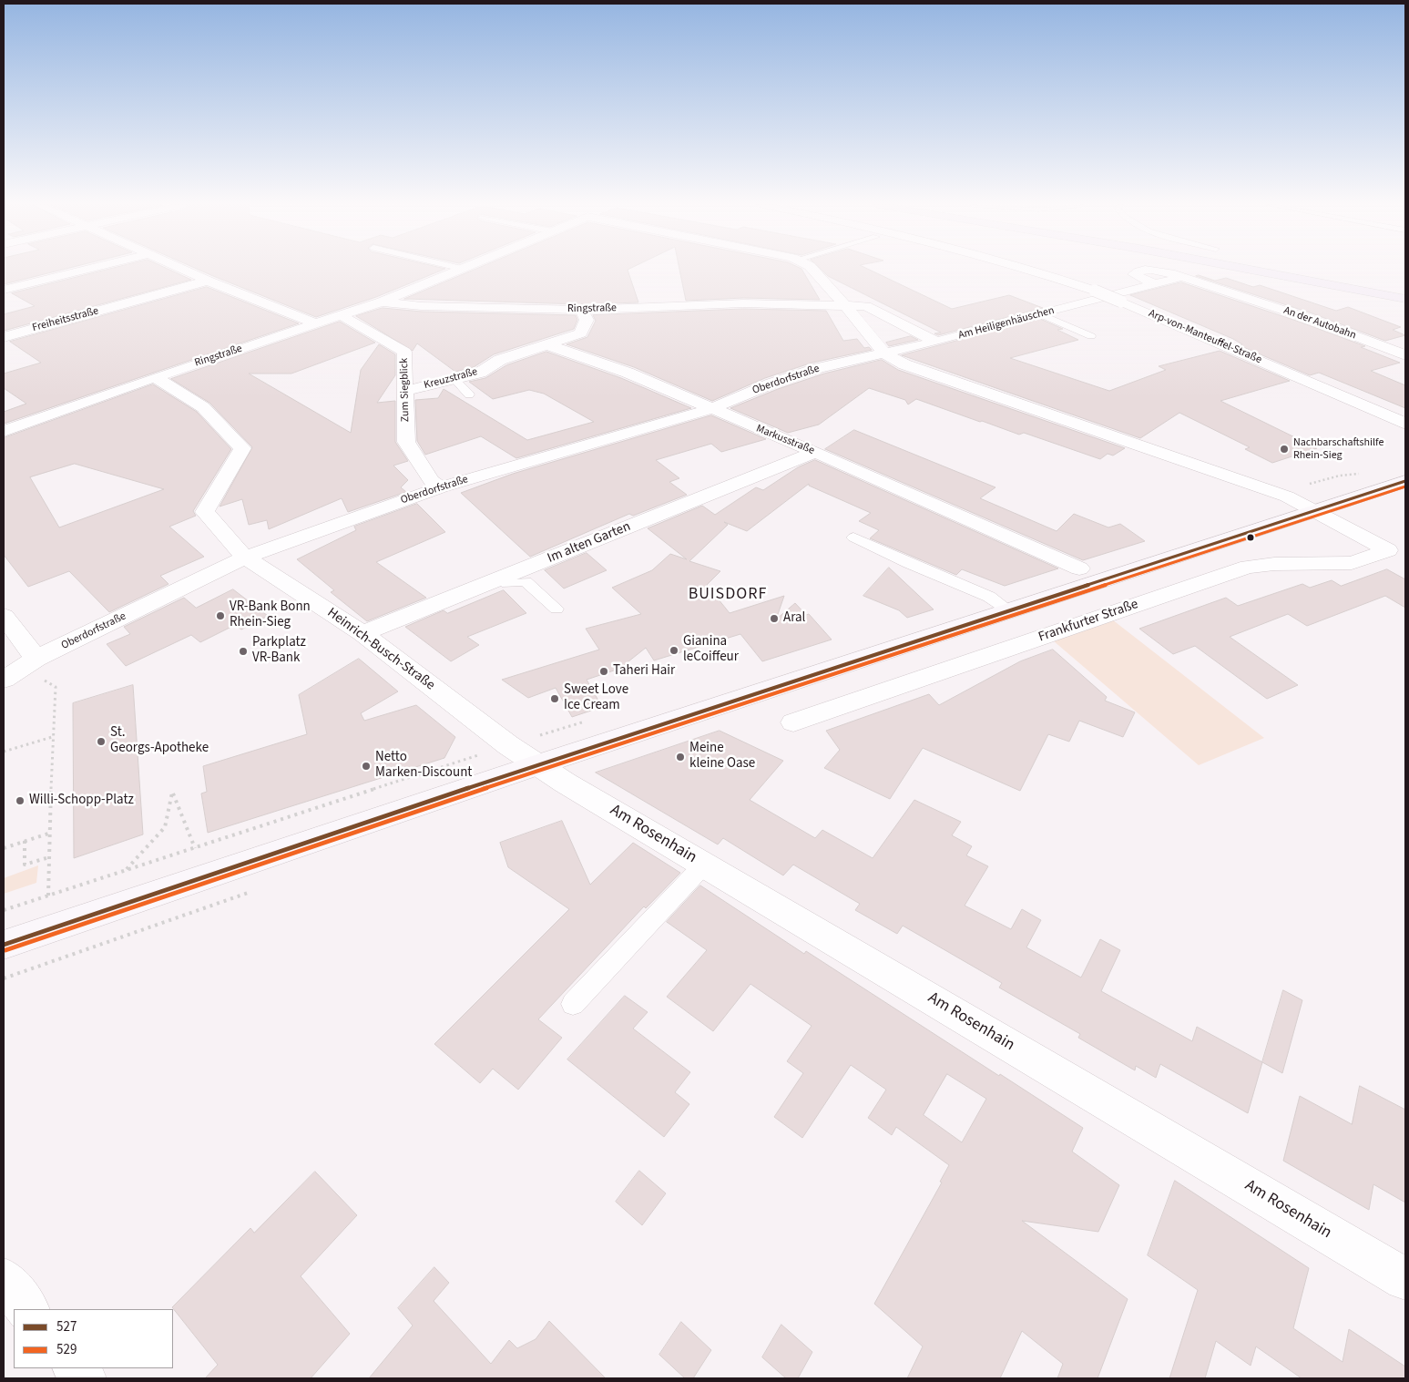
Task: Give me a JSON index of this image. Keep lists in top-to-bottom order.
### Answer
{
  "streets": {
    "street": [
      "Ringstraße",
      "Freiheitsstraße",
      "Am Heiligenhäuschen",
      "An der Autobahn",
      "Arp-von-Manteuffel-Straße",
      "Kreuzstraße",
      "Oberdorfstraße",
      "Zum Siegblick",
      "Markusstraße",
      "Im alten Garten",
      "Frankfurter Straße",
      "Heinrich-Busch-Straße",
      "Am Rosenhain"
    ]
  },
  "crossings": [
    ["Ringstraße", "Zum Siegblick"],
    ["Ringstraße", "Heinrich-Busch-Straße"],
    ["Am Heiligenhäuschen", "An der Autobahn"],
    ["Am Heiligenhäuschen", "Oberdorfstraße"],
    ["Kreuzstraße", "Zum Siegblick"],
    ["Kreuzstraße", "Markusstraße"],
    ["Oberdorfstraße", "Zum Siegblick"],
    ["Oberdorfstraße", "Markusstraße"],
    ["Oberdorfstraße", "Heinrich-Busch-Straße"],
    ["Markusstraße", "Im alten Garten"],
    ["Im alten Garten", "Heinrich-Busch-Straße"],
    ["Heinrich-Busch-Straße", "Am Rosenhain"]
  ],
  "districts": ["BUISDORF"],
  "places": [
    "Nachbarschaftshilfe Rhein-Sieg",
    "VR-Bank Bonn Rhein-Sieg",
    "Aral",
    "Gianina leCoiffeur",
    "Parkplatz VR-Bank",
    "Taheri Hair",
    "Sweet Love Ice Cream",
    "St. Georgs-Apotheke",
    "Meine kleine Oase",
    "Netto Marken-Discount",
    "Willi-Schopp-Platz"
  ],
  "lines": ["transit line 527", "transit line 529"],
  "legend": ["527", "529"]
}
